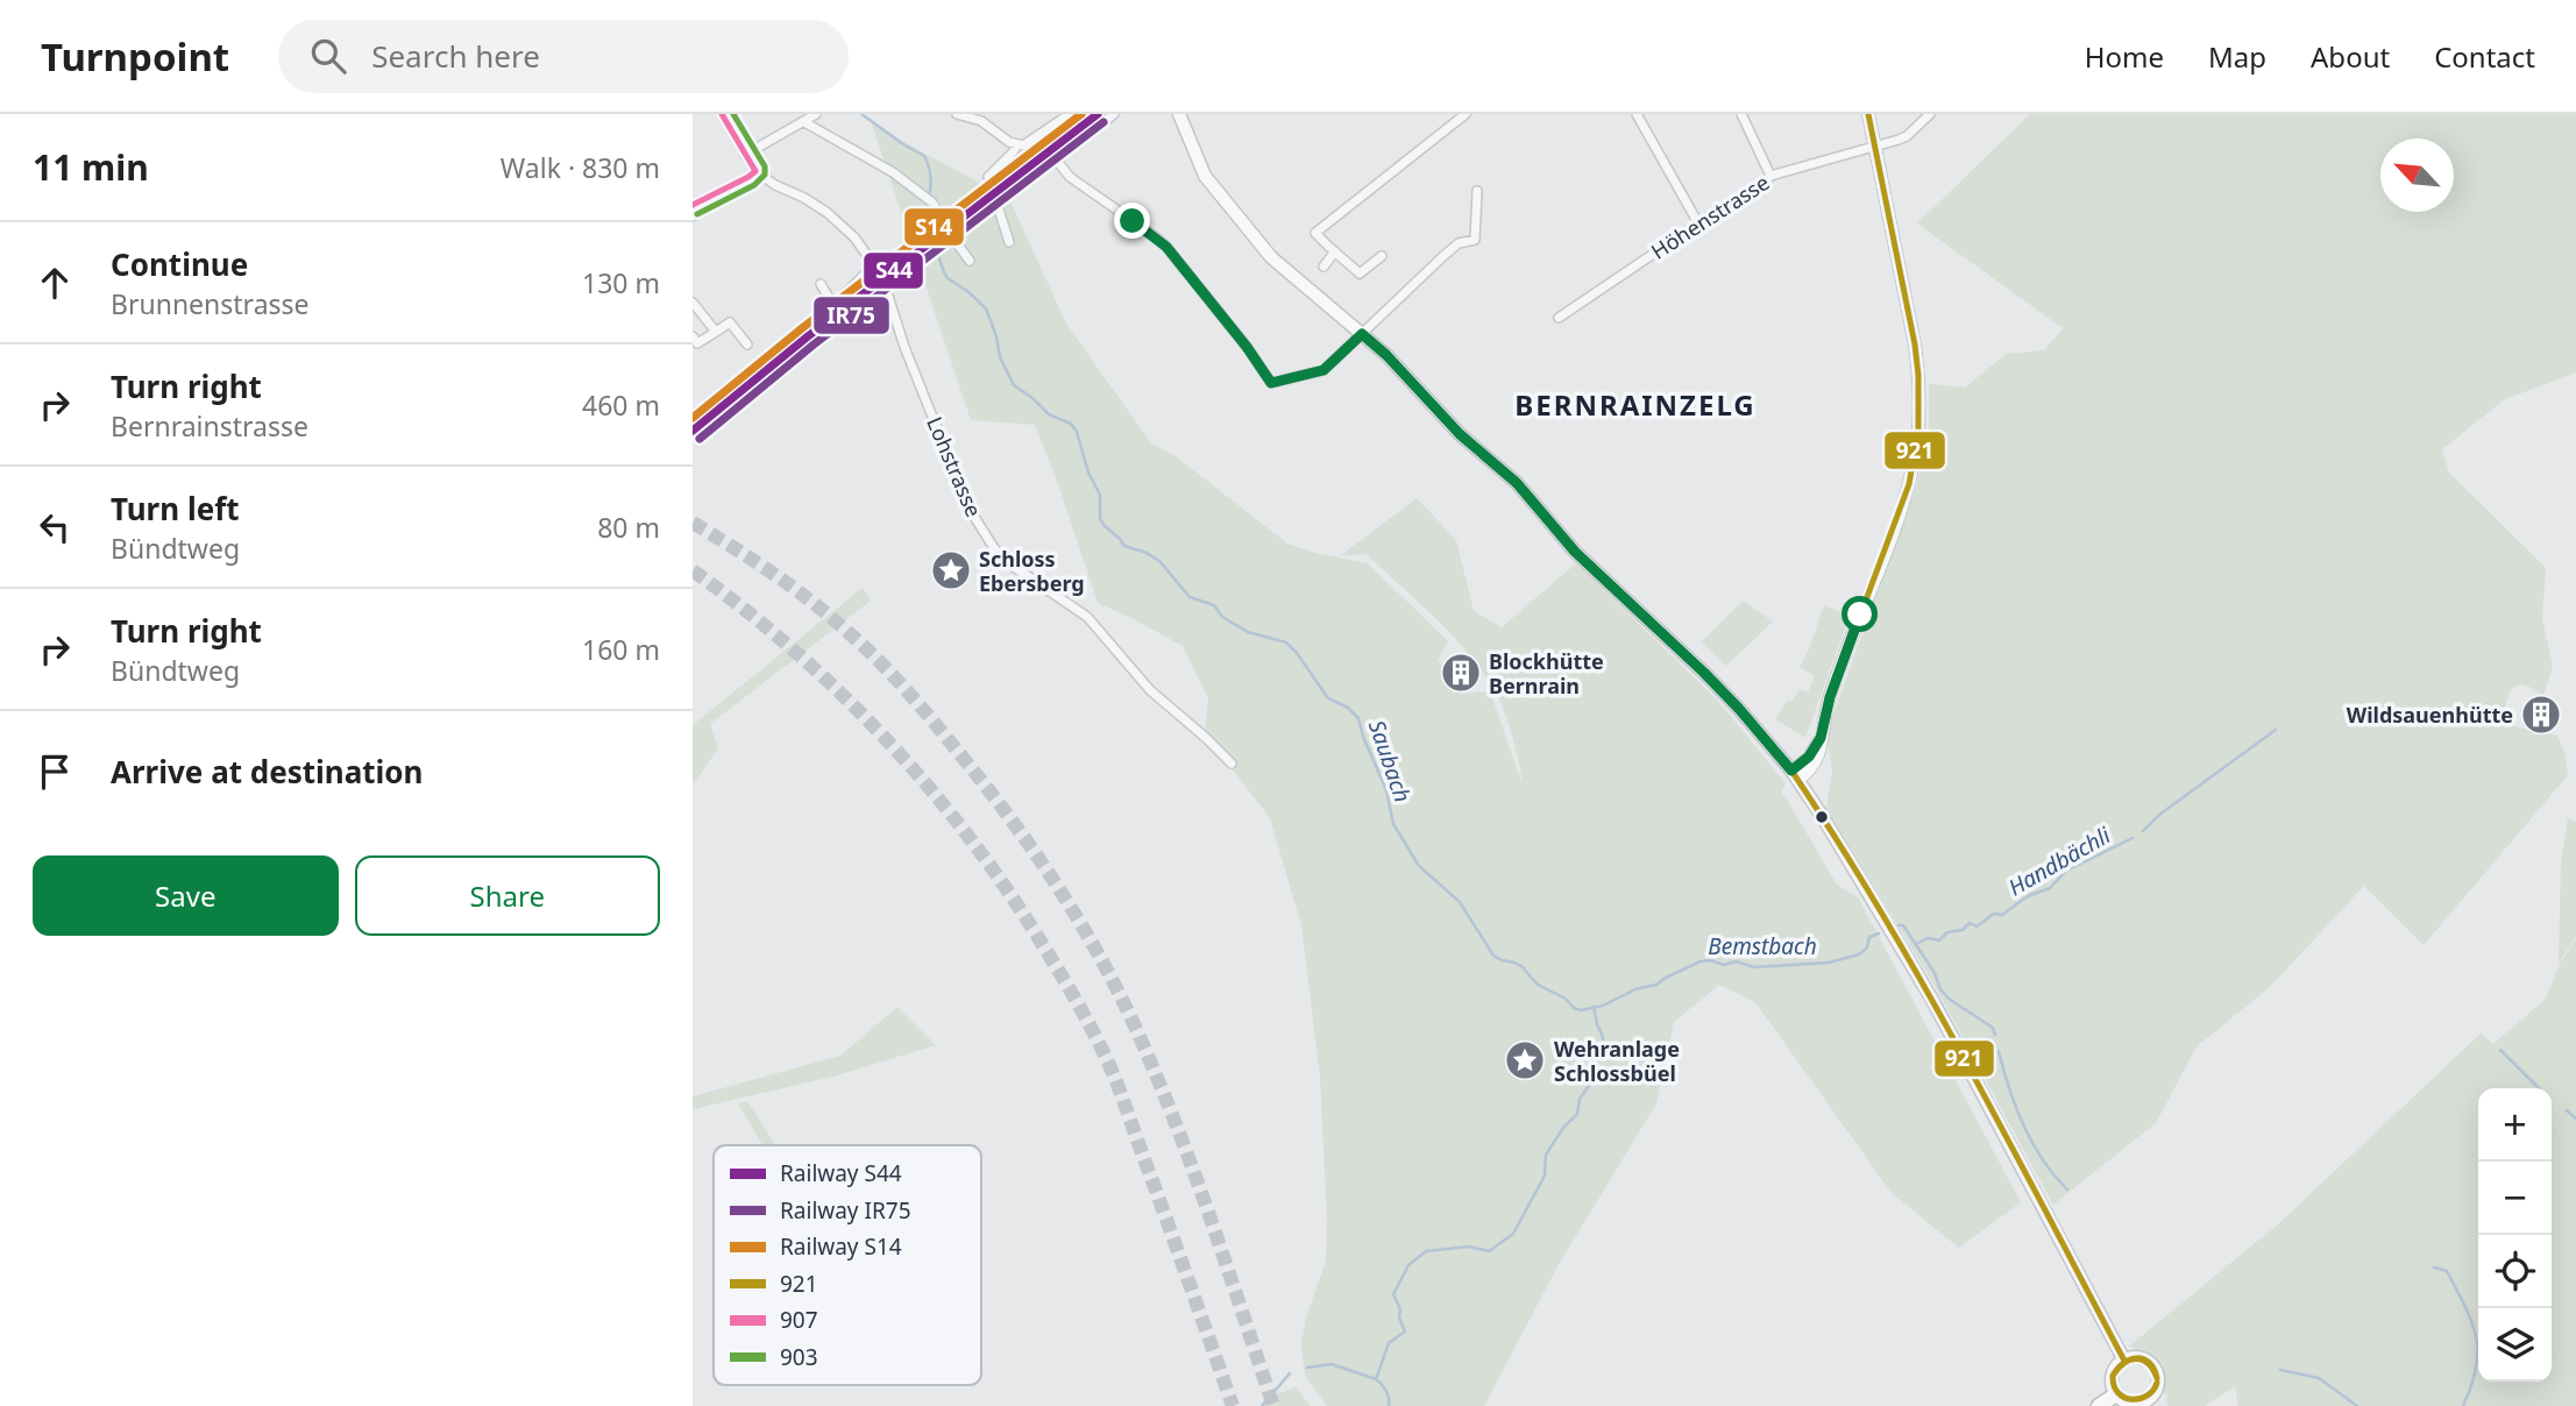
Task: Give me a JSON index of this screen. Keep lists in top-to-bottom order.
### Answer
{
  "streets": {
    "street": ["Höhenstrasse", "Lohstrasse"]
  },
  "districts": ["BERNRAINZELG"],
  "water": ["Saubach", "Handbächli", "Bemstbach"],
  "places": {
    "place": ["Schloss Ebersberg", "Wehranlage Schlossbüel"],
    "building": ["Blockhütte Bernrain", "Wildsauenhütte"]
  },
  "lines": [
    "rail line S44",
    "rail line S14",
    "transit line 921",
    "transit line 907",
    "transit line 903",
    "rail line IR75"
  ],
  "legend": [
    "Railway S44",
    "Railway IR75",
    "Railway S14",
    "921",
    "907",
    "903"
  ],
  "north": "top left",
  "page": {
    "header": "Turnpoint",
    "search": "Search here",
    "nav": [
      "Home",
      "Map",
      "About",
      "Contact"
    ],
    "heading": ["11 min", "Walk · 830 m"],
    "list": [
      ["Continue", "Brunnenstrasse", "130 m"],
      ["Turn right", "Bernrainstrasse", "460 m"],
      ["Turn left", "Bündtweg", "80 m"],
      ["Turn right", "Bündtweg", "160 m"],
      "Arrive at destination"
    ],
    "buttons": ["Save", "Share"],
    "map_buttons": ["+", "−"]
  }
}
